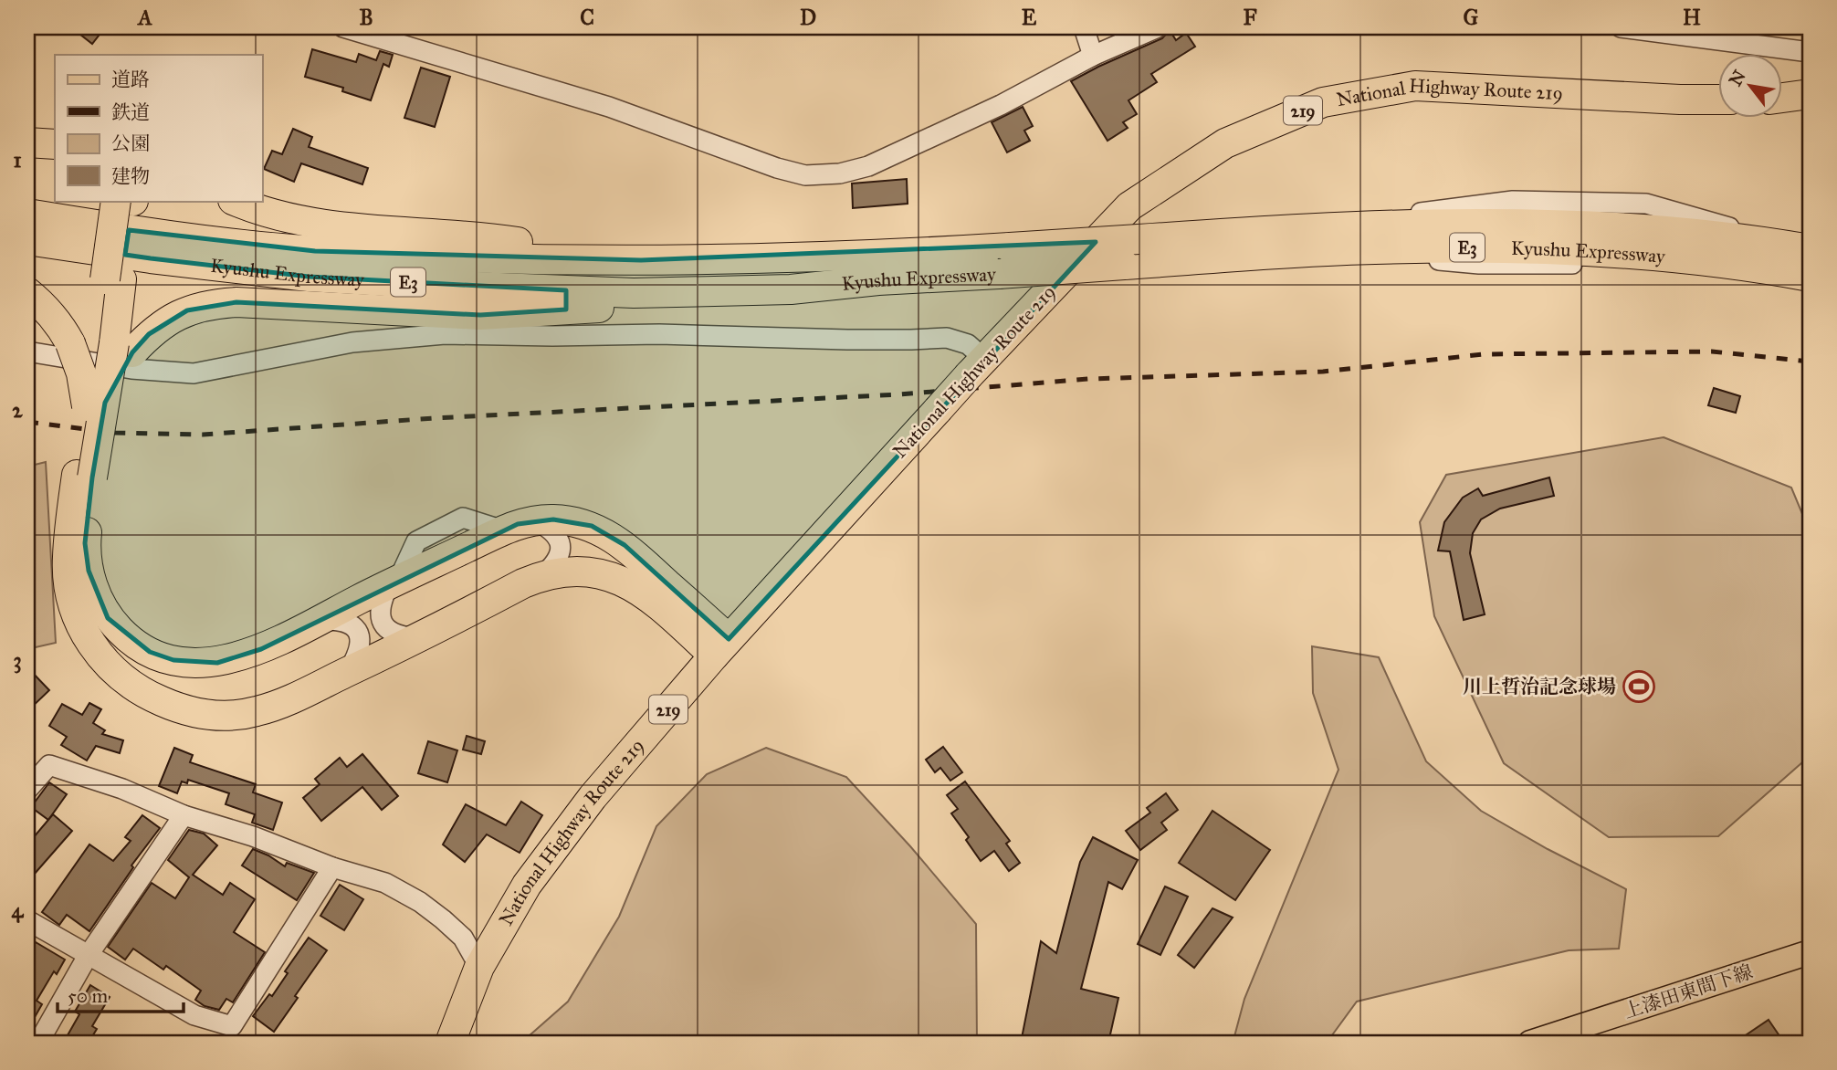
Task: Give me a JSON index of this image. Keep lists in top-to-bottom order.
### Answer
{
  "streets": {
    "highway": [
      "National Highway Route 219",
      "219",
      "E3",
      "Kyushu Expressway"
    ],
    "main road": ["上漆田東間下線"]
  },
  "places": {
    "sports": ["川上哲治記念球場"]
  },
  "legend": [
    "道路",
    "鉄道",
    "公園",
    "建物"
  ],
  "scale_bar": "50 m",
  "north": "top left",
  "grid": {
    "columns": [
      "A",
      "B",
      "C",
      "D",
      "E",
      "F",
      "G",
      "H"
    ],
    "rows": [
      "1",
      "2",
      "3",
      "4"
    ]
  }
}
